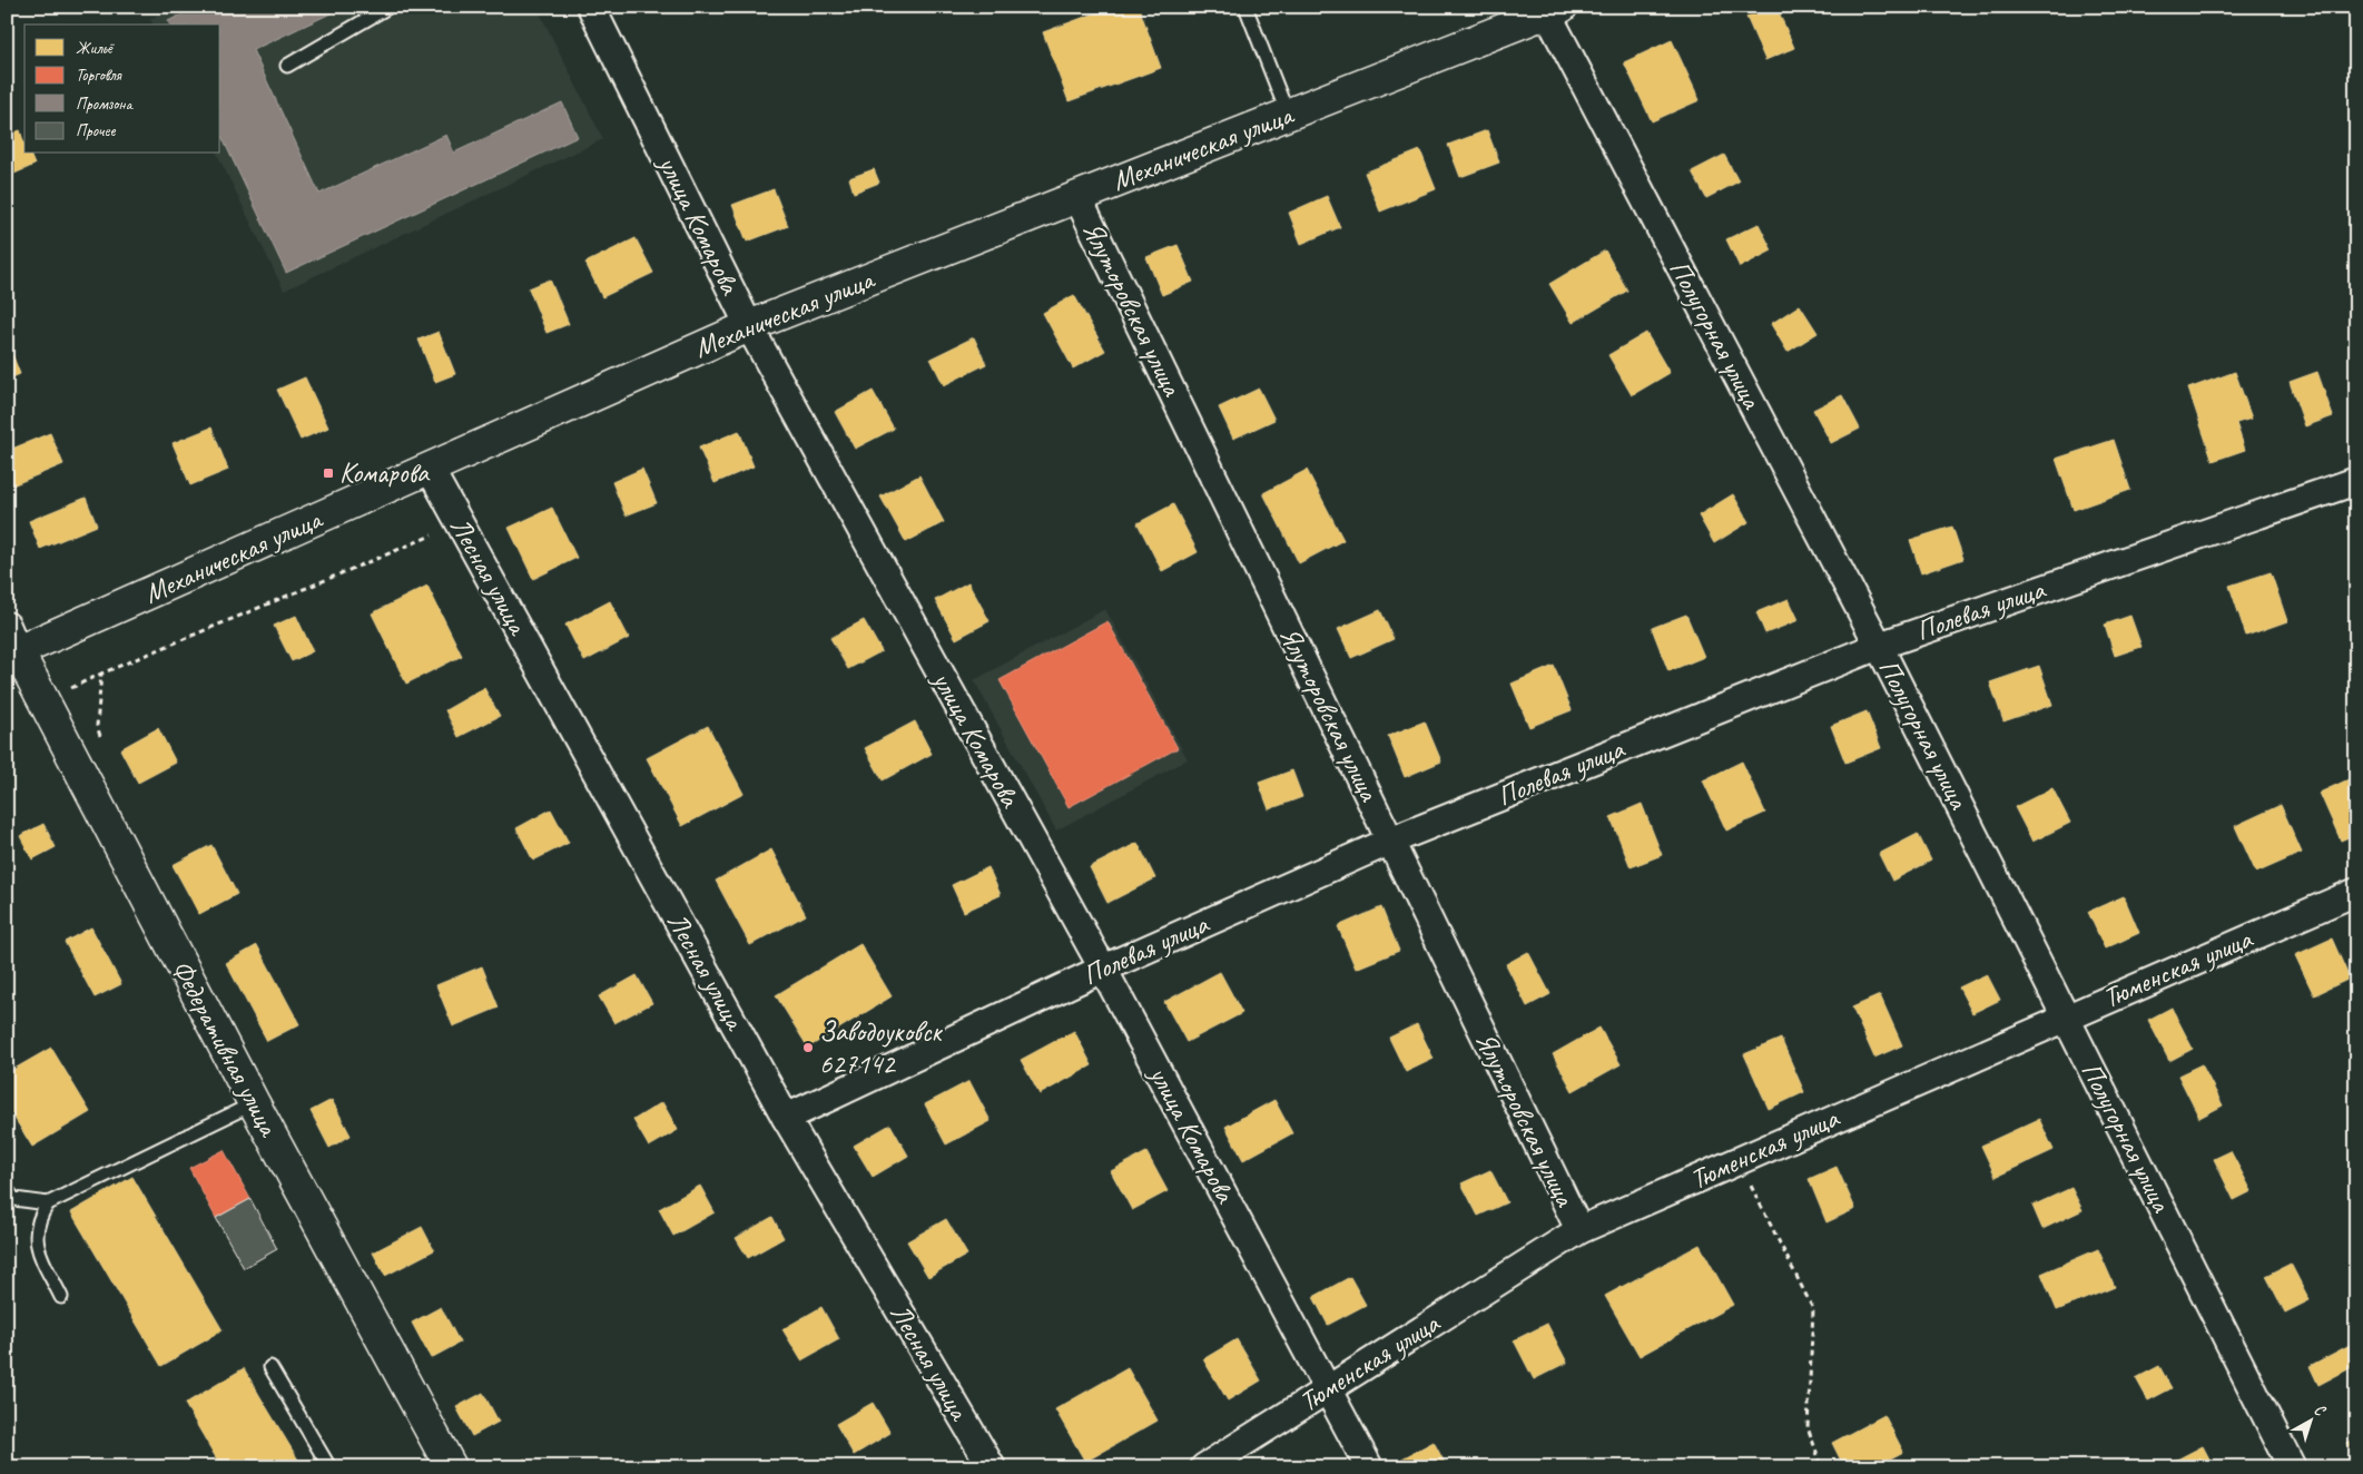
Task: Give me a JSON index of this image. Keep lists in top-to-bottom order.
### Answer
{
  "streets": {
    "street": [
      "Механическая улица",
      "улица Комарова",
      "Ялуторовская улица",
      "Полугорная улица",
      "Лесная улица",
      "Полевая улица",
      "Тюменская улица",
      "Федеративная улица"
    ]
  },
  "crossings": [
    ["Механическая улица", "улица Комарова"],
    ["Механическая улица", "Ялуторовская улица"],
    ["Механическая улица", "Полугорная улица"],
    ["Механическая улица", "Лесная улица"],
    ["Механическая улица", "Федеративная улица"],
    ["улица Комарова", "Полевая улица"],
    ["улица Комарова", "Тюменская улица"],
    ["Ялуторовская улица", "Полевая улица"],
    ["Ялуторовская улица", "Тюменская улица"],
    ["Полугорная улица", "Полевая улица"],
    ["Полугорная улица", "Тюменская улица"],
    ["Лесная улица", "Полевая улица"]
  ],
  "places": {
    "transit": ["Комарова"],
    "other": ["Заводоуковск 627142"]
  },
  "legend": [
    "Жильё",
    "Торговля",
    "Промзона",
    "Прочее"
  ],
  "north": "top right"
}
